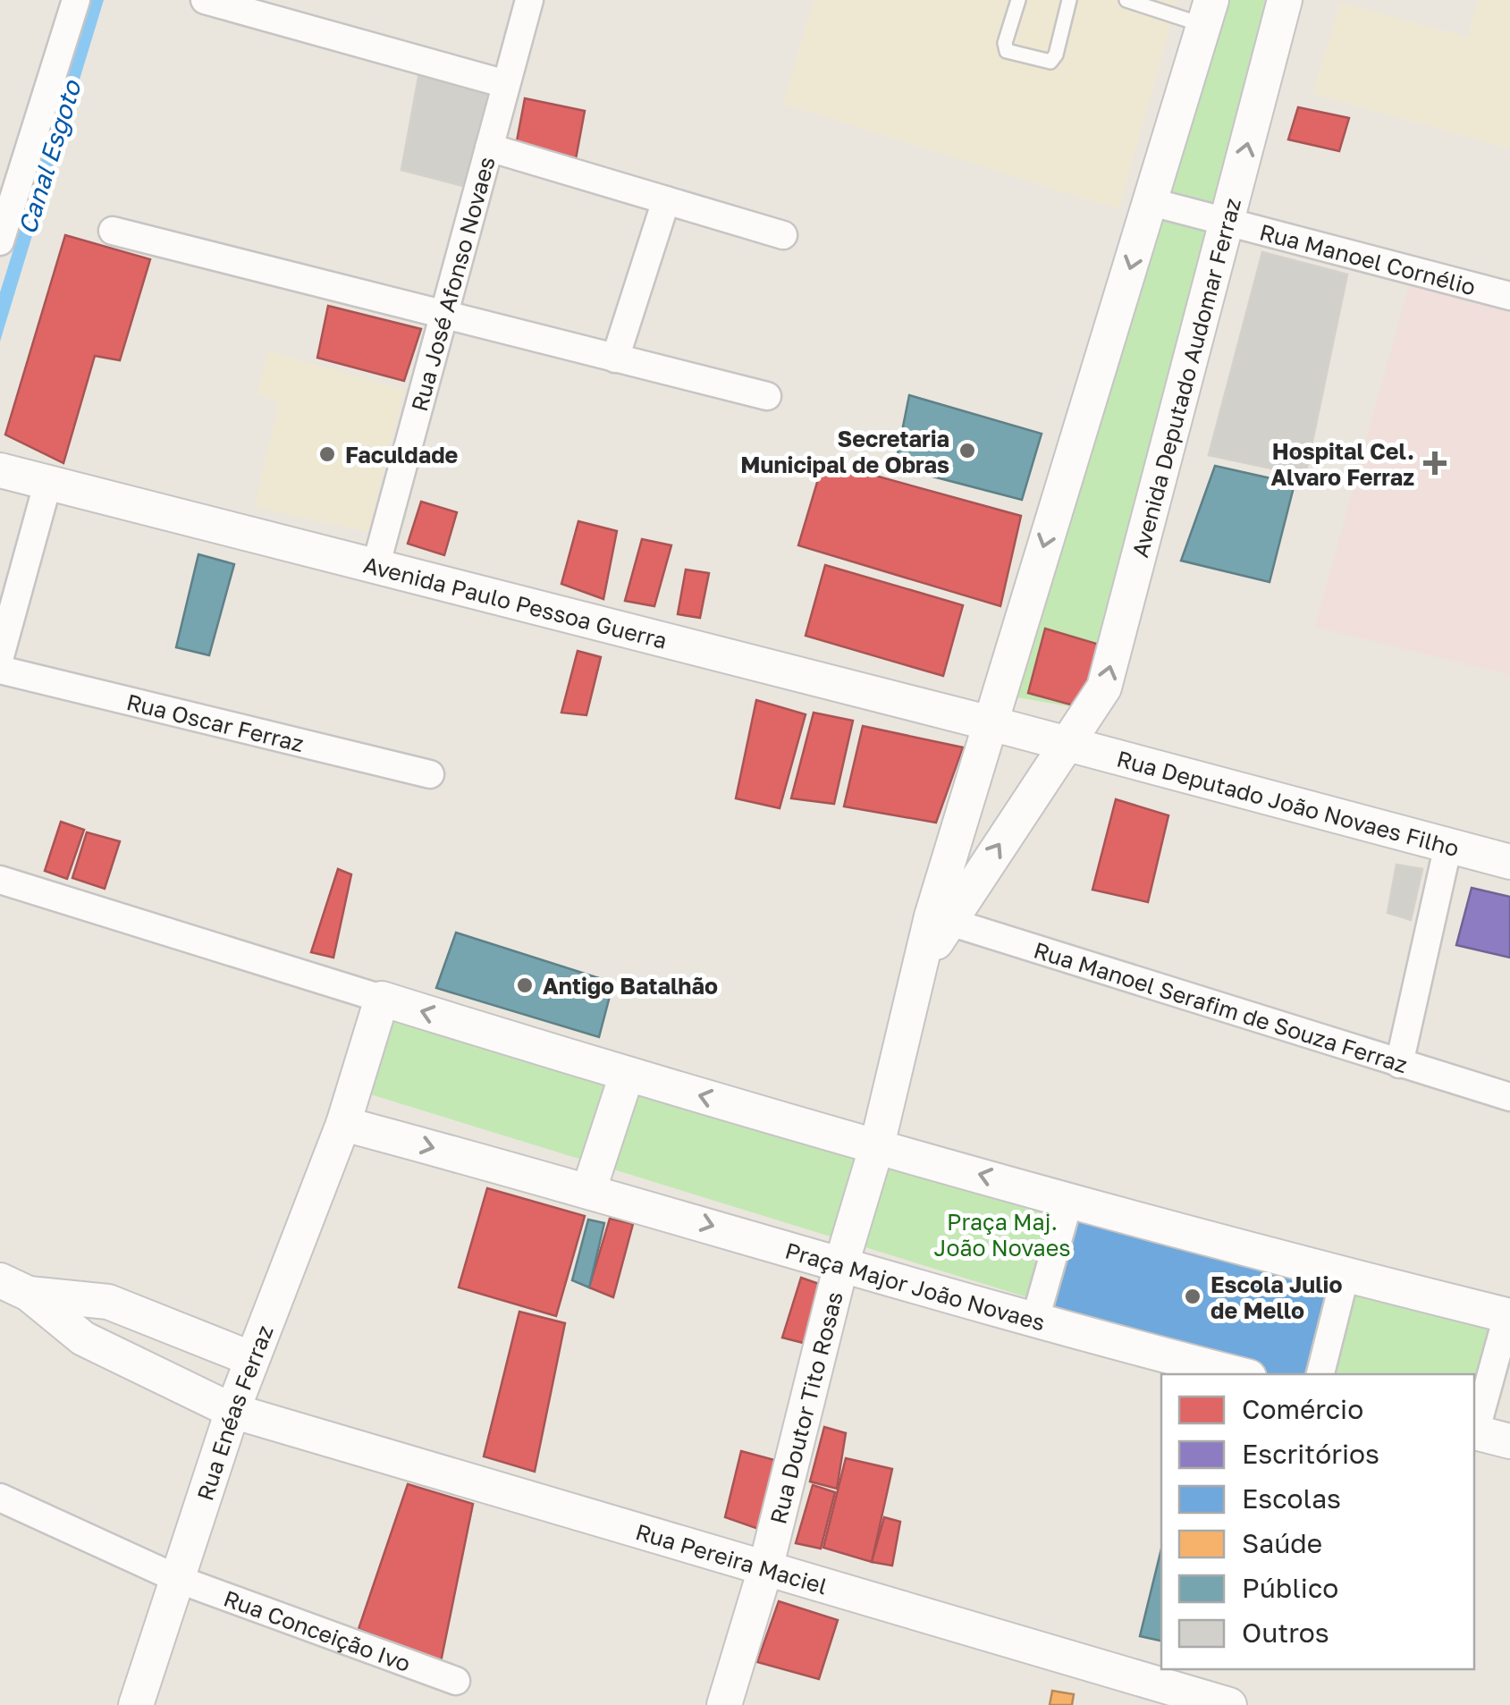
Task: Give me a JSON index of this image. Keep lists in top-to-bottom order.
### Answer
{
  "streets": {
    "street": [
      "Rua Manoel Cornélio",
      "Rua José Afonso Novaes",
      "Avenida Deputado Audomar Ferraz",
      "Avenida Paulo Pessoa Guerra",
      "Rua Oscar Ferraz",
      "Rua Deputado João Novaes Filho",
      "Rua Manoel Serafim de Souza Ferraz",
      "Praça Major João Novaes",
      "Rua Doutor Tito Rosas",
      "Rua Enéas Ferraz",
      "Rua Pereira Maciel",
      "Rua Conceição Ivo"
    ]
  },
  "crossings": [
    ["Rua Manoel Cornélio", "Avenida Deputado Audomar Ferraz"],
    ["Rua José Afonso Novaes", "Avenida Paulo Pessoa Guerra"],
    ["Avenida Deputado Audomar Ferraz", "Rua Deputado João Novaes Filho"],
    ["Avenida Deputado Audomar Ferraz", "Rua Manoel Serafim de Souza Ferraz"],
    ["Avenida Deputado Audomar Ferraz", "Rua Doutor Tito Rosas"],
    ["Avenida Paulo Pessoa Guerra", "Rua Deputado João Novaes Filho"],
    ["Avenida Paulo Pessoa Guerra", "Rua Doutor Tito Rosas"],
    ["Rua Manoel Serafim de Souza Ferraz", "Rua Doutor Tito Rosas"],
    ["Praça Major João Novaes", "Rua Doutor Tito Rosas"],
    ["Praça Major João Novaes", "Rua Enéas Ferraz"],
    ["Rua Doutor Tito Rosas", "Rua Pereira Maciel"],
    ["Rua Enéas Ferraz", "Rua Pereira Maciel"],
    ["Rua Enéas Ferraz", "Rua Conceição Ivo"]
  ],
  "water": ["Canal Esgoto"],
  "parks": ["Praça Maj. João Novaes"],
  "places": {
    "other": [
      "Secretaria Municipal de Obras",
      "Faculdade",
      "Antigo Batalhão",
      "Escola Julio de Mello"
    ],
    "health": ["Hospital Cel. Alvaro Ferraz"]
  },
  "legend": [
    "Comércio",
    "Escritórios",
    "Escolas",
    "Saúde",
    "Público",
    "Outros"
  ]
}
